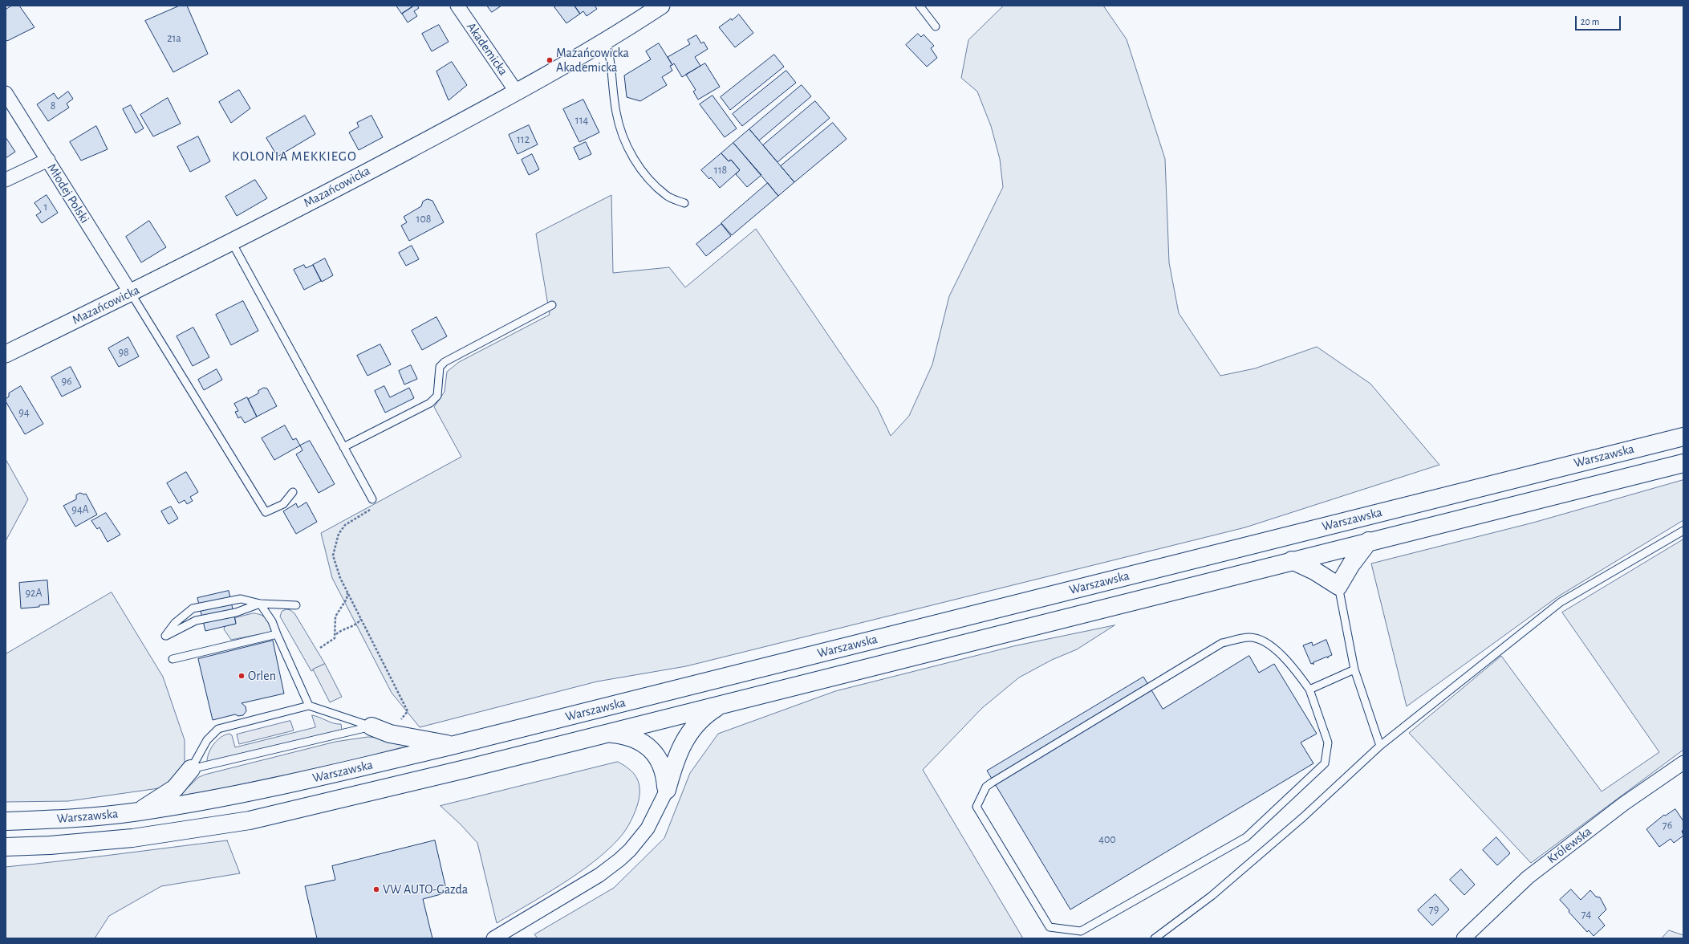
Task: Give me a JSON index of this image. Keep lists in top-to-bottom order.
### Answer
{
  "streets": {
    "main road": ["Warszawska"],
    "street": [
      "Akademicka",
      "Mazańcowicka",
      "Młodej Polski",
      "Królewska"
    ]
  },
  "crossings": [
    ["Akademicka", "Mazańcowicka"],
    ["Mazańcowicka", "Młodej Polski"]
  ],
  "districts": ["KOLONIA MEKKIEGO"],
  "places": ["Mazańcowicka Akademicka", "Orlen", "VW AUTO-Gazda"],
  "house_numbers": [
    "21a",
    "8",
    "114",
    "112",
    "118",
    "1",
    "108",
    "98",
    "96",
    "94",
    "94A",
    "92A",
    "76",
    "400",
    "79",
    "74"
  ],
  "scale_bar": "20 m"
}
